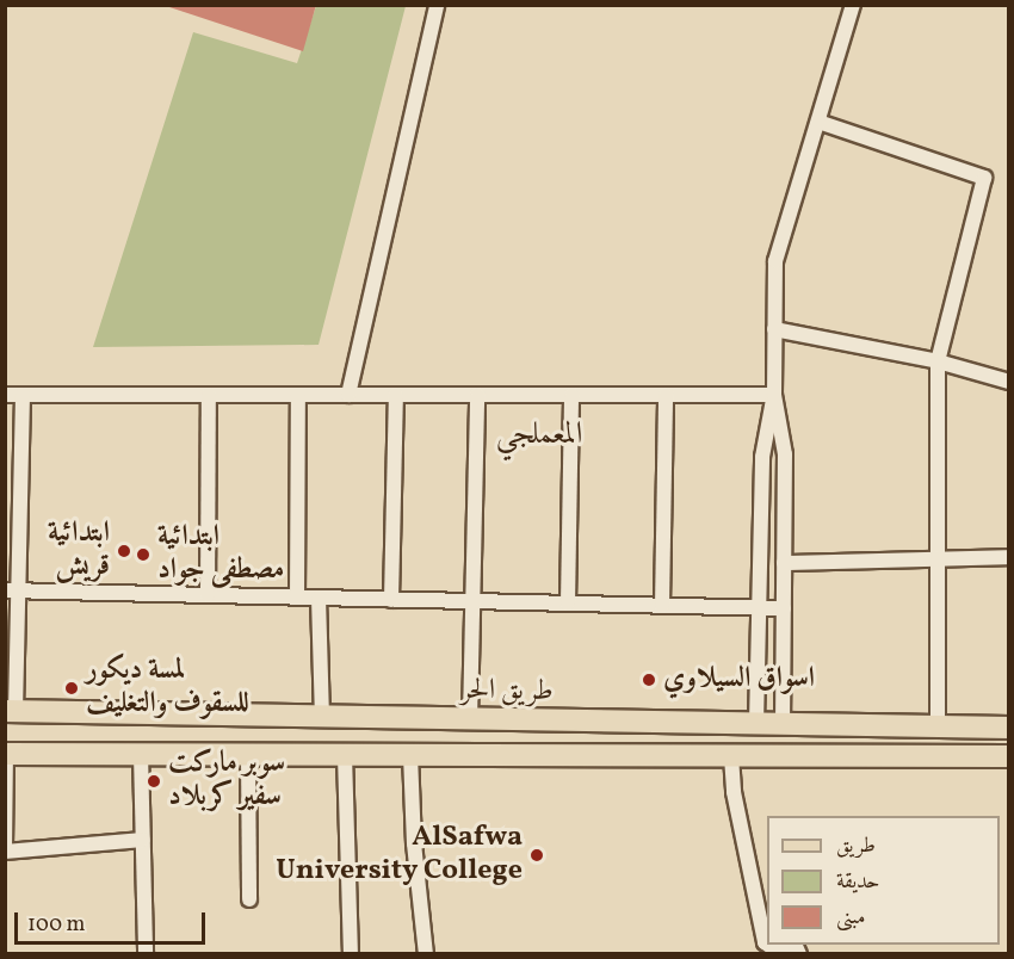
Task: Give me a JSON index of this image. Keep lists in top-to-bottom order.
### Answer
{
  "streets": {
    "main road": ["طريق الحر"]
  },
  "districts": ["المعملجي"],
  "places": [
    "ابتدائية قريش",
    "ابتدائية مصطفى جواد",
    "اسواق السيلاوي",
    "لمسة ديكور للسقوف والتغليف",
    "سوبر ماركت سفير كربلاد",
    "AlSafwa University College"
  ],
  "legend": ["طريق", "حديقة", "مبنى"],
  "scale_bar": "100 m"
}
